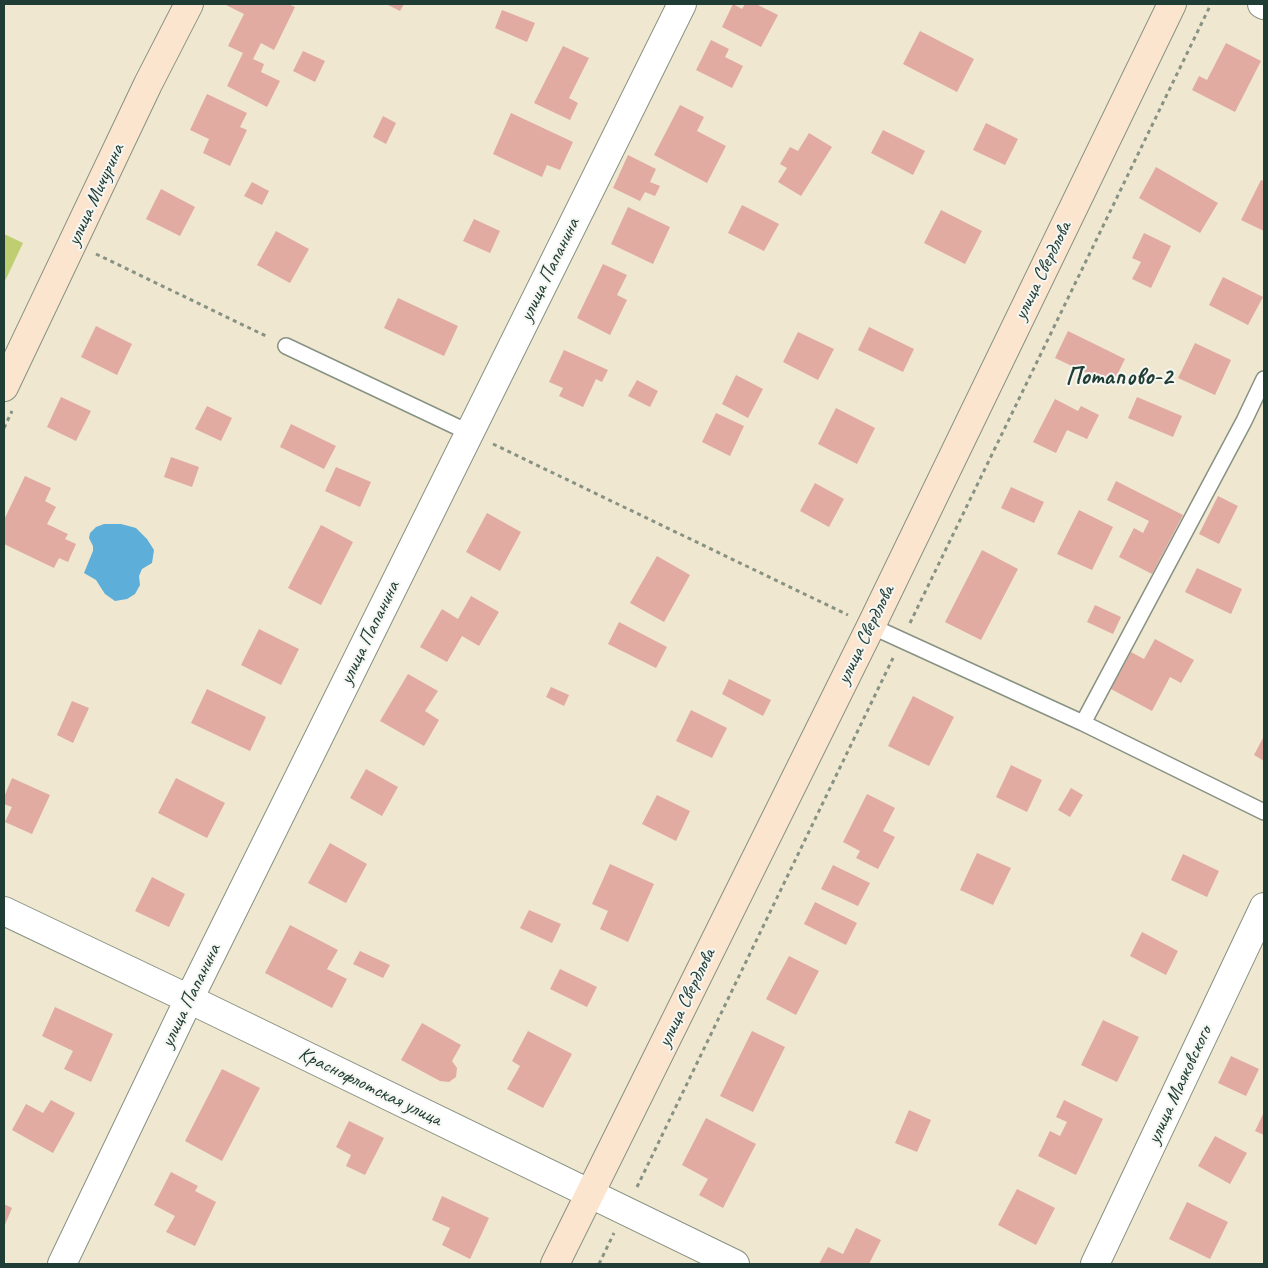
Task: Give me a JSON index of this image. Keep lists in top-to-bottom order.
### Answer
{
  "streets": {
    "street": [
      "улица Мичурина",
      "улица Папанина",
      "улица Свердлова",
      "улица Маяковского",
      "Краснофлотская улица"
    ]
  },
  "crossings": [
    ["улица Папанина", "Краснофлотская улица"],
    ["улица Свердлова", "Краснофлотская улица"]
  ],
  "districts": ["Потапово-2"]
}
